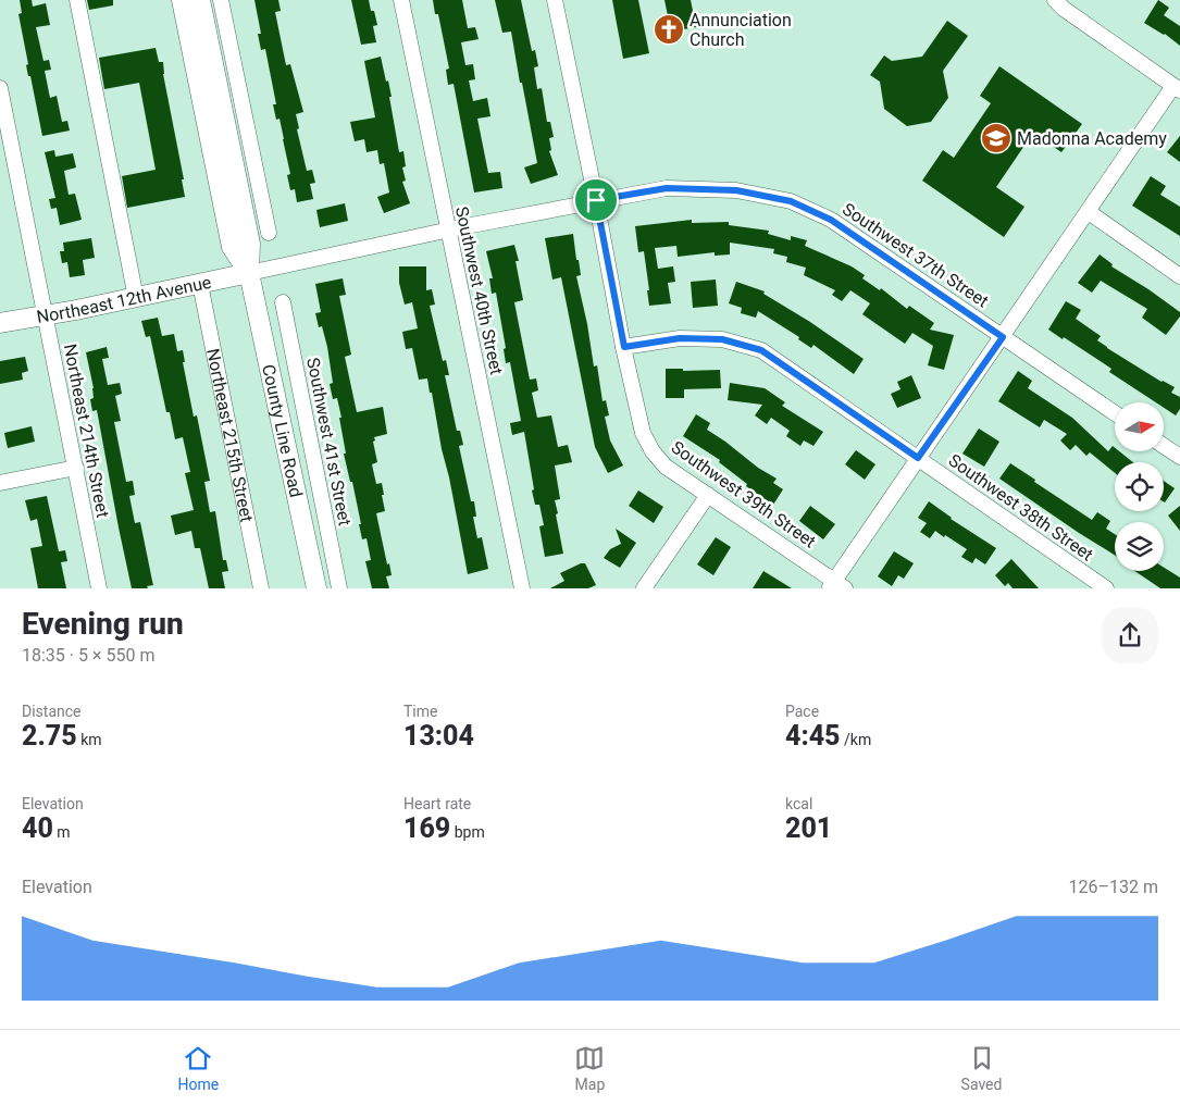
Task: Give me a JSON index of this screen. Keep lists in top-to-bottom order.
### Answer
{
  "streets": {
    "street": [
      "Southwest 37th Street",
      "Southwest 40th Street",
      "Northeast 12th Avenue",
      "Northeast 214th Street",
      "County Line Road",
      "Northeast 215th Street",
      "Southwest 41st Street",
      "Southwest 39th Street",
      "Southwest 38th Street"
    ]
  },
  "crossings": [
    ["Southwest 37th Street", "Southwest 40th Street"],
    ["Southwest 37th Street", "Northeast 12th Avenue"],
    ["Southwest 37th Street", "County Line Road"],
    ["Southwest 37th Street", "Southwest 39th Street"],
    ["Northeast 12th Avenue", "Northeast 214th Street"],
    ["Northeast 12th Avenue", "County Line Road"],
    ["Northeast 12th Avenue", "Northeast 215th Street"],
    ["Southwest 39th Street", "Southwest 38th Street"]
  ],
  "places": {
    "church": ["Annunciation Church"],
    "school or university": ["Madonna Academy"]
  },
  "north": "right",
  "page": {
    "heading": ["Evening run", "18:35 · 5 × 550 m"],
    "stats": [
      ["Distance", "2.75 km"],
      ["Time", "13:04"],
      ["Pace", "4:45 /km"],
      ["Elevation", "40 m"],
      ["Heart rate", "169 bpm"],
      ["kcal", "201"]
    ],
    "chart": ["Elevation", "126–132 m"],
    "tabs": ["Home", "Map", "Saved"]
  }
}
